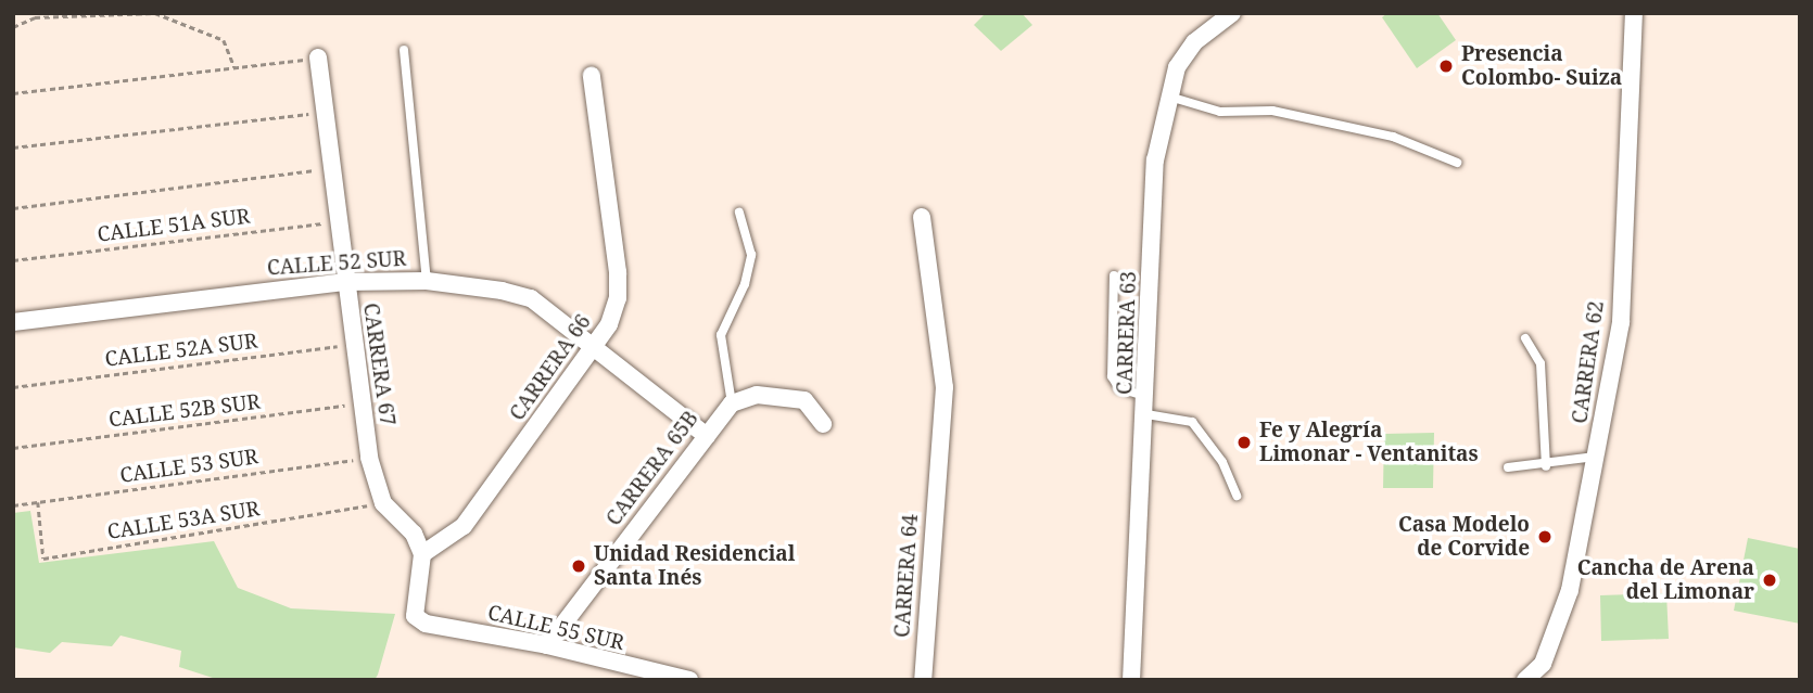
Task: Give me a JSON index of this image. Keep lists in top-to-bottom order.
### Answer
{
  "streets": {
    "street": [
      "CALLE 52 SUR",
      "CARRERA 63",
      "CARRERA 62",
      "CARRERA 67",
      "CARRERA 66",
      "CARRERA 65B",
      "CARRERA 64",
      "CALLE 55 SUR"
    ],
    "path": [
      "CALLE 51A SUR",
      "CALLE 52A SUR",
      "CALLE 52B SUR",
      "CALLE 53 SUR",
      "CALLE 53A SUR"
    ]
  },
  "crossings": [
    ["CALLE 51A SUR", "CARRERA 67"],
    ["CALLE 52 SUR", "CARRERA 67"],
    ["CALLE 52 SUR", "CARRERA 66"],
    ["CALLE 52 SUR", "CARRERA 65B"],
    ["CALLE 52A SUR", "CARRERA 67"],
    ["CARRERA 67", "CARRERA 66"],
    ["CARRERA 67", "CALLE 52B SUR"],
    ["CARRERA 67", "CALLE 53 SUR"],
    ["CARRERA 67", "CALLE 53A SUR"],
    ["CARRERA 67", "CALLE 55 SUR"],
    ["CARRERA 66", "CALLE 55 SUR"],
    ["CALLE 53 SUR", "CALLE 53A SUR"],
    ["CARRERA 65B", "CALLE 55 SUR"]
  ],
  "places": [
    "Presencia Colombo- Suiza",
    "Fe y Alegría Limonar - Ventanitas",
    "Casa Modelo de Corvide",
    "Unidad Residencial Santa Inés",
    "Cancha de Arena del Limonar"
  ]
}
